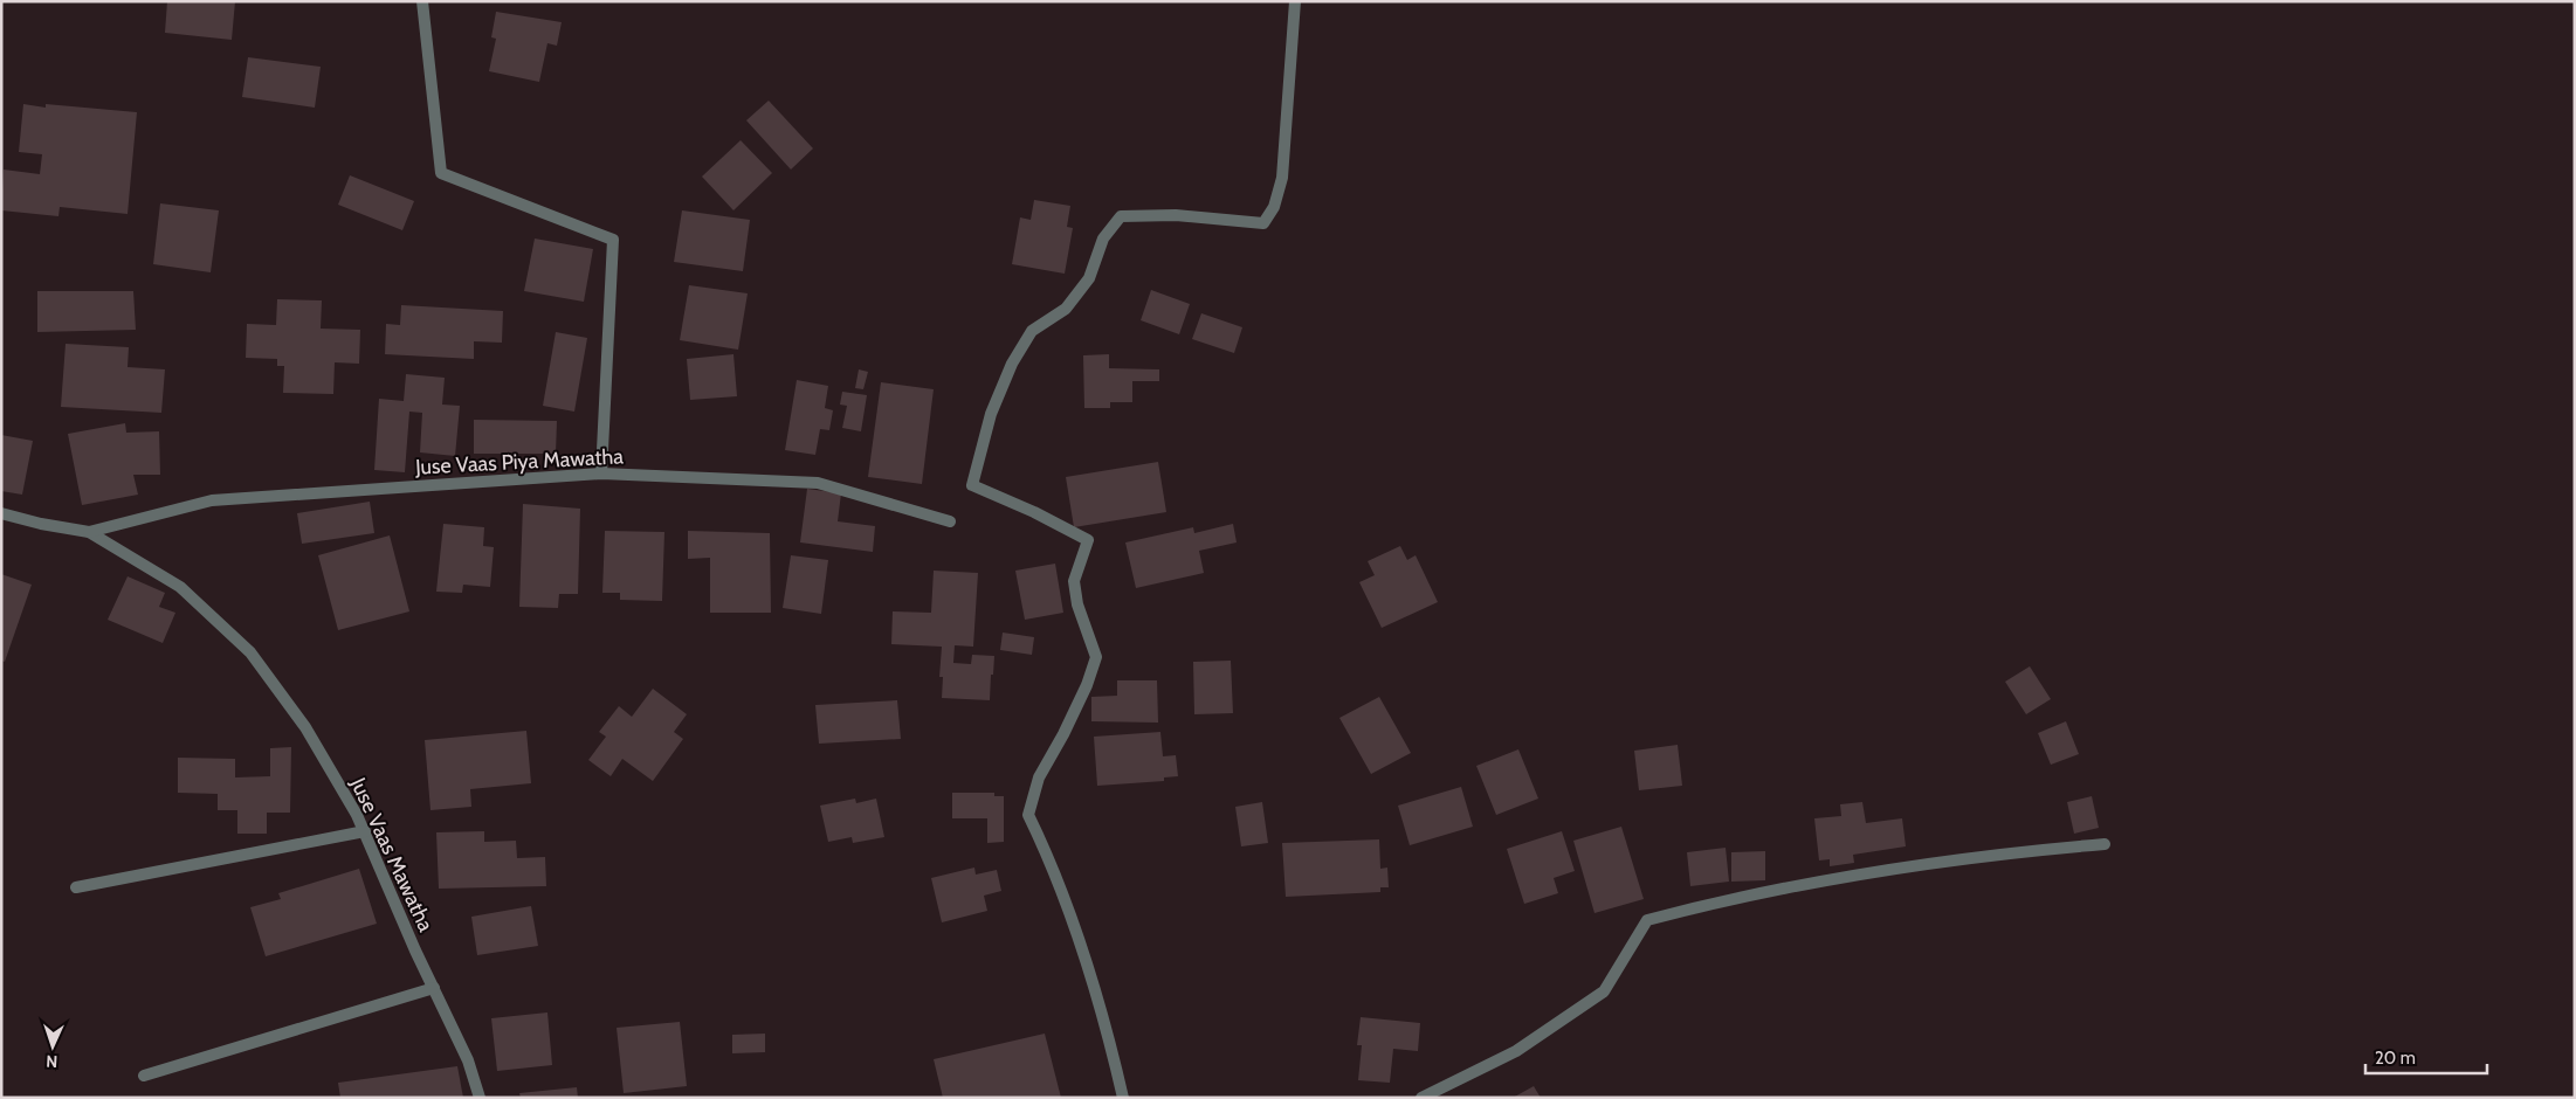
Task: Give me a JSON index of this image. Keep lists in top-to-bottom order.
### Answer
{
  "streets": {
    "street": ["Juse Vaas Piya Mawatha", "Juse Vaas Mawatha"]
  },
  "crossings": [
    ["Juse Vaas Piya Mawatha", "Juse Vaas Mawatha"]
  ],
  "scale_bar": "20 m",
  "north": "bottom"
}
